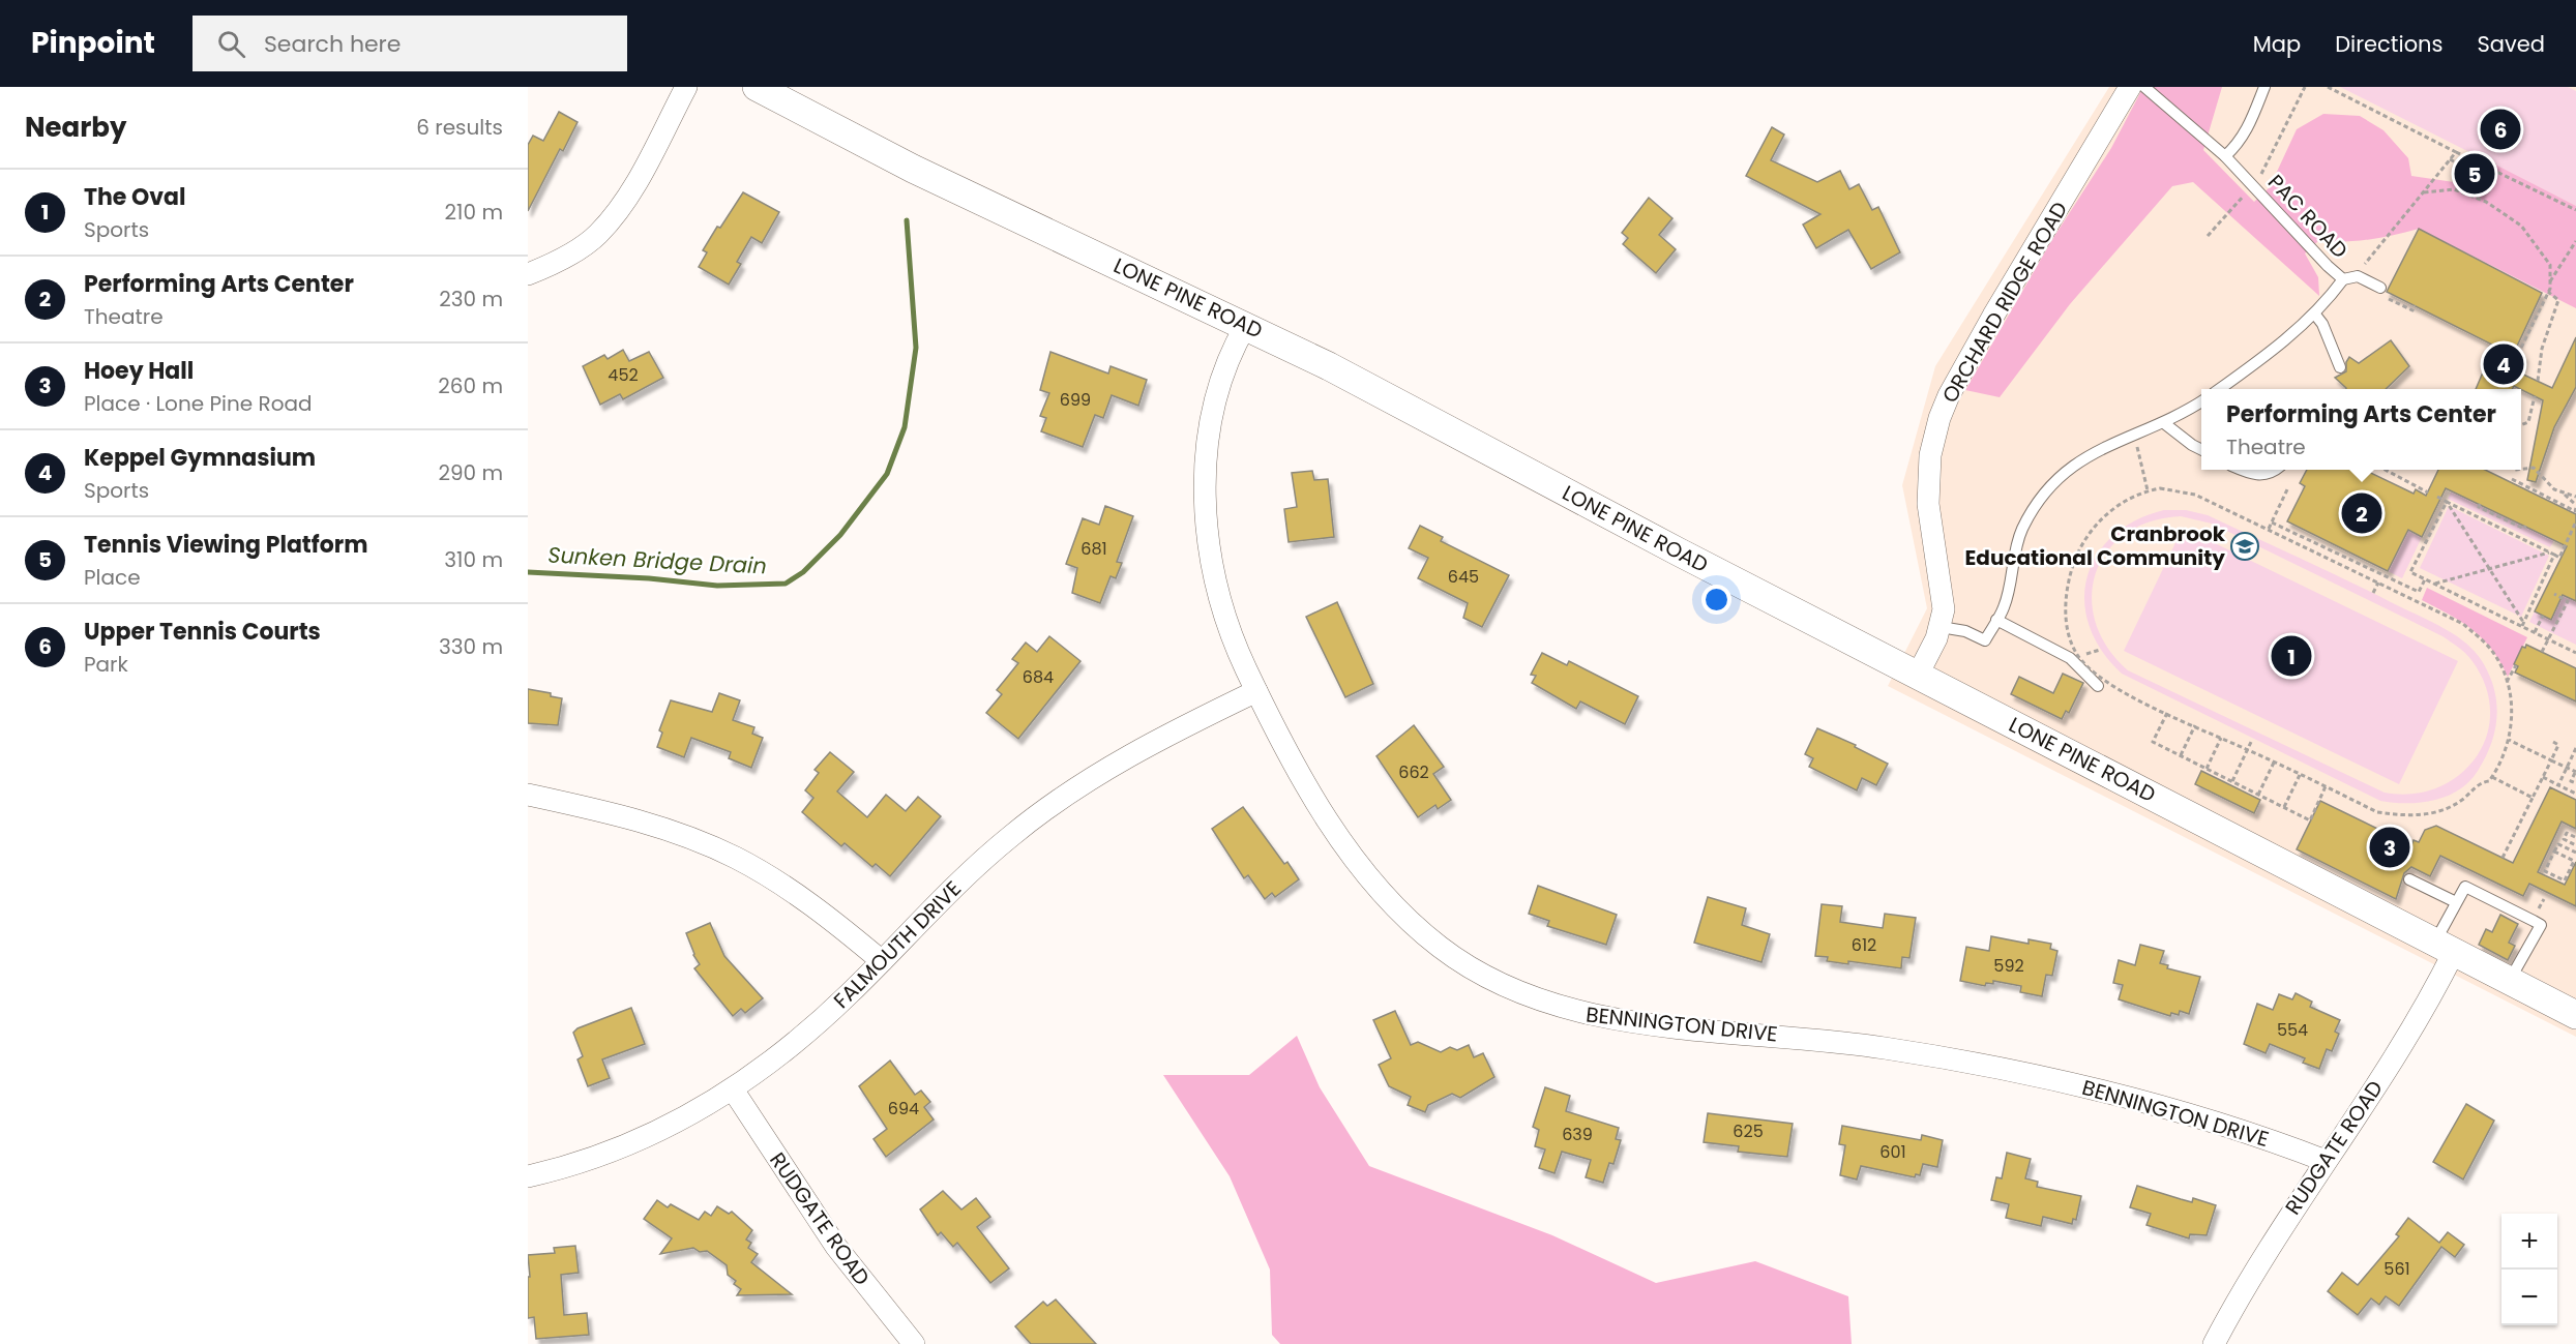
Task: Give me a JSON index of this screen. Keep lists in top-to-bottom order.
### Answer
{
  "streets": {
    "street": [
      "LONE PINE ROAD",
      "ORCHARD RIDGE ROAD",
      "FALMOUTH DRIVE",
      "BENNINGTON DRIVE",
      "RUDGATE ROAD"
    ],
    "lane": ["PAC ROAD"]
  },
  "crossings": [
    ["LONE PINE ROAD", "ORCHARD RIDGE ROAD"],
    ["LONE PINE ROAD", "BENNINGTON DRIVE"],
    ["LONE PINE ROAD", "RUDGATE ROAD"],
    ["FALMOUTH DRIVE", "BENNINGTON DRIVE"],
    ["FALMOUTH DRIVE", "RUDGATE ROAD"],
    ["BENNINGTON DRIVE", "RUDGATE ROAD"]
  ],
  "water": ["Sunken Bridge Drain"],
  "places": {
    "school or university": ["Cranbrook Educational Community"]
  },
  "house_numbers": [
    "452",
    "699",
    "681",
    "645",
    "684",
    "662",
    "612",
    "592",
    "554",
    "694",
    "625",
    "639",
    "601",
    "561"
  ],
  "page": {
    "header": "Pinpoint",
    "search": "Search here",
    "nav": ["Map", "Directions", "Saved"],
    "heading": ["Nearby", "6 results"],
    "pins": [
      "6",
      "5",
      "4",
      "2",
      "1",
      "3"
    ],
    "list": [
      {
        "mark": "1",
        "name": "The Oval",
        "note": "Sports",
        "value": "210 m"
      },
      {
        "mark": "2",
        "name": "Performing Arts Center",
        "note": "Theatre",
        "value": "230 m"
      },
      {
        "mark": "3",
        "name": "Hoey Hall",
        "note": "Place · Lone Pine Road",
        "value": "260 m"
      },
      {
        "mark": "4",
        "name": "Keppel Gymnasium",
        "note": "Sports",
        "value": "290 m"
      },
      {
        "mark": "5",
        "name": "Tennis Viewing Platform",
        "note": "Place",
        "value": "310 m"
      },
      {
        "mark": "6",
        "name": "Upper Tennis Courts",
        "note": "Park",
        "value": "330 m"
      }
    ],
    "popup": ["Performing Arts Center", "Theatre"],
    "map_buttons": ["+", "−"]
  }
}
